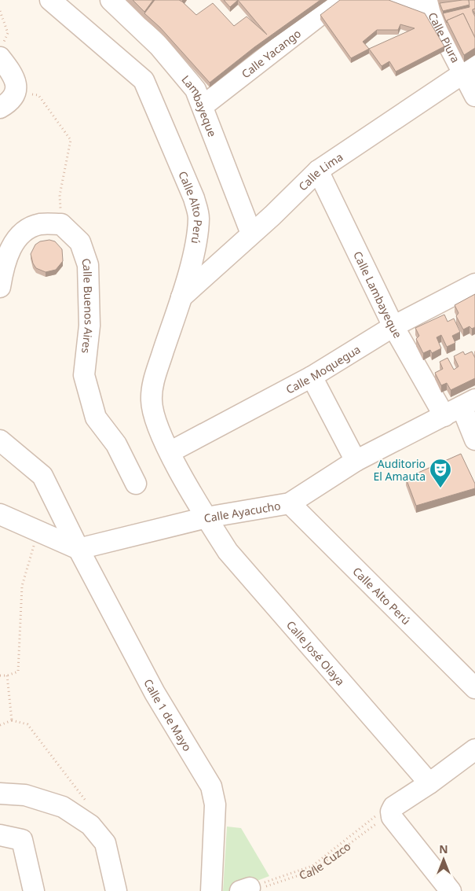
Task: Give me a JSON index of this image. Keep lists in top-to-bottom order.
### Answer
{
  "streets": {
    "street": [
      "Calle Piura",
      "Calle Yacango",
      "Lambayeque",
      "Calle Lima",
      "Calle Alto Perú",
      "Calle Lambayeque",
      "Calle Buenos Aires",
      "Calle Moquegua",
      "Calle Ayacucho",
      "Calle José Olaya",
      "Calle 1 de Mayo"
    ],
    "path": ["Calle Cuzco"]
  },
  "crossings": [
    ["Calle Piura", "Calle Lima"],
    ["Calle Yacango", "Lambayeque"],
    ["Lambayeque", "Calle Lima"],
    ["Calle Lima", "Calle Alto Perú"],
    ["Calle Lima", "Calle Lambayeque"],
    ["Calle Alto Perú", "Calle Moquegua"],
    ["Calle Alto Perú", "Calle Ayacucho"],
    ["Calle Alto Perú", "Calle José Olaya"],
    ["Calle Lambayeque", "Calle Moquegua"],
    ["Calle Lambayeque", "Calle Ayacucho"],
    ["Calle Ayacucho", "Calle José Olaya"],
    ["Calle Ayacucho", "Calle 1 de Mayo"]
  ],
  "places": {
    "theatre": ["Auditorio El Amauta"]
  },
  "north": "top"
}
